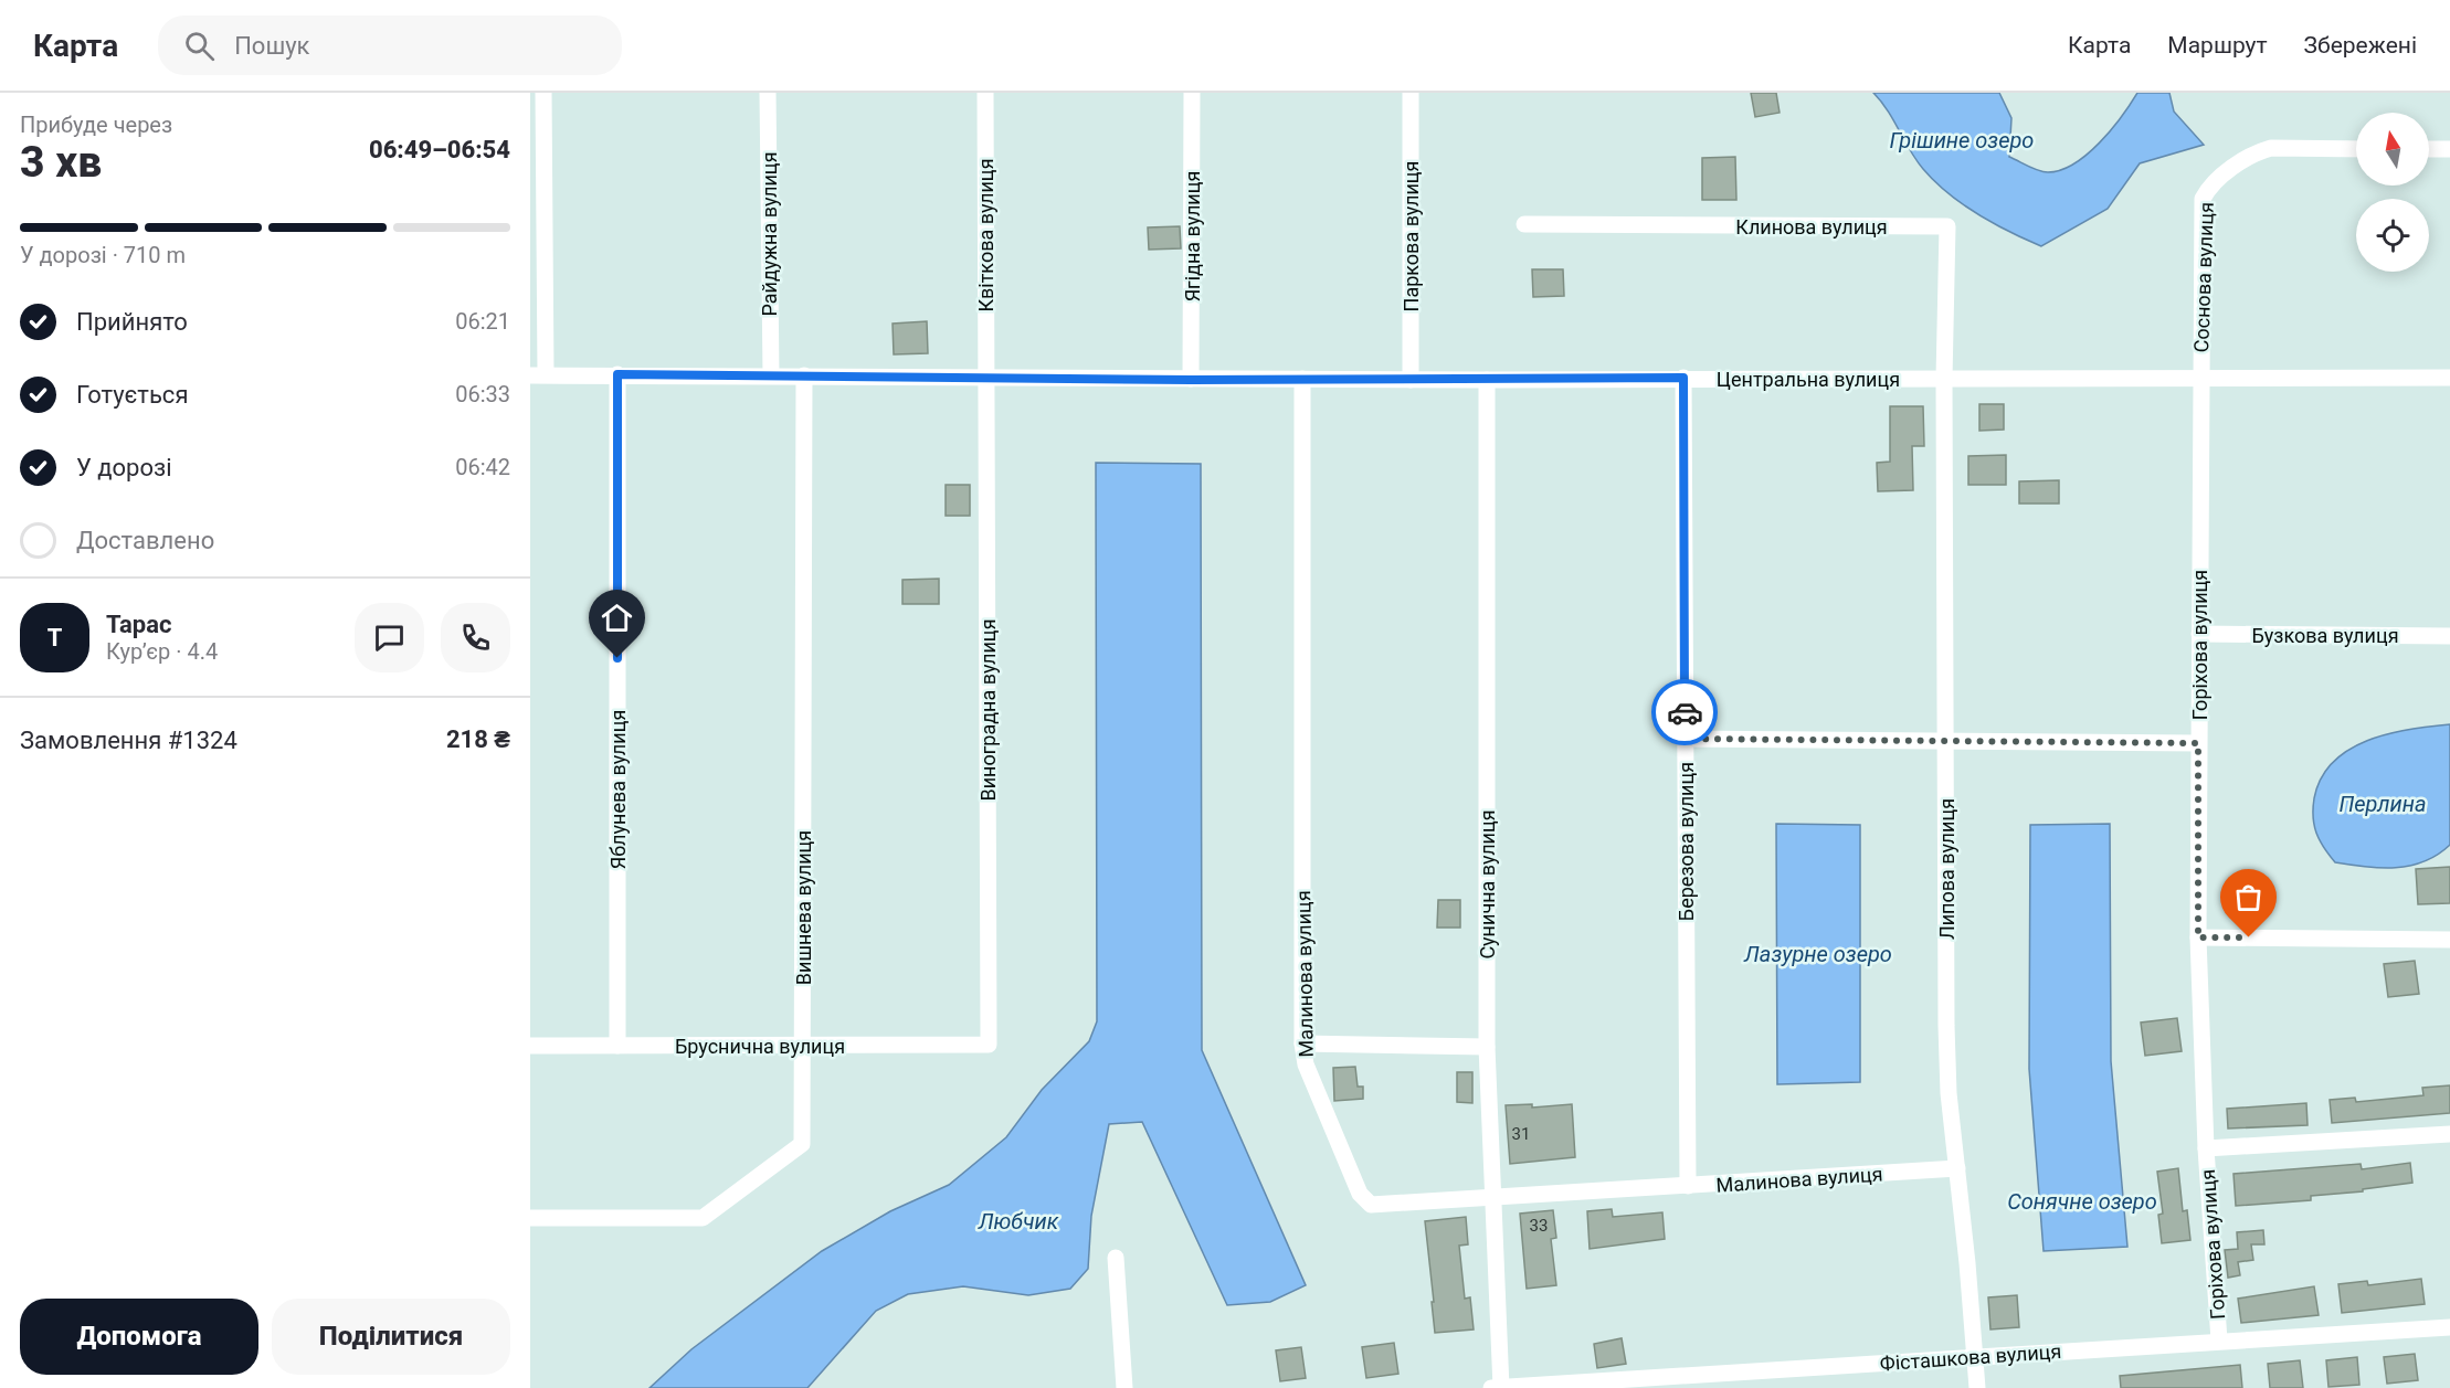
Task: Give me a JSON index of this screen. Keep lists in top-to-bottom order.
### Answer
{
  "streets": {
    "street": [
      "Клинова вулиця",
      "Райдужна вулиця",
      "Квіткова вулиця",
      "Ягідна вулиця",
      "Паркова вулиця",
      "Соснова вулиця",
      "Центральна вулиця",
      "Бузкова вулиця",
      "Горіхова вулиця",
      "Виноградна вулиця",
      "Яблунева вулиця",
      "Березова вулиця",
      "Липова вулиця",
      "Сунична вулиця",
      "Вишнева вулиця",
      "Малинова вулиця",
      "Бруснична вулиця",
      "Фісташкова вулиця"
    ]
  },
  "crossings": [
    ["Клинова вулиця", "Центральна вулиця"],
    ["Клинова вулиця", "Липова вулиця"],
    ["Райдужна вулиця", "Центральна вулиця"],
    ["Квіткова вулиця", "Центральна вулиця"],
    ["Квіткова вулиця", "Виноградна вулиця"],
    ["Ягідна вулиця", "Центральна вулиця"],
    ["Паркова вулиця", "Центральна вулиця"],
    ["Соснова вулиця", "Центральна вулиця"],
    ["Соснова вулиця", "Горіхова вулиця"],
    ["Центральна вулиця", "Горіхова вулиця"],
    ["Центральна вулиця", "Виноградна вулиця"],
    ["Центральна вулиця", "Яблунева вулиця"],
    ["Центральна вулиця", "Березова вулиця"],
    ["Центральна вулиця", "Липова вулиця"],
    ["Центральна вулиця", "Сунична вулиця"],
    ["Центральна вулиця", "Вишнева вулиця"],
    ["Центральна вулиця", "Малинова вулиця"],
    ["Бузкова вулиця", "Горіхова вулиця"],
    ["Горіхова вулиця", "Фісташкова вулиця"],
    ["Виноградна вулиця", "Бруснична вулиця"],
    ["Яблунева вулиця", "Бруснична вулиця"],
    ["Березова вулиця", "Малинова вулиця"],
    ["Липова вулиця", "Малинова вулиця"],
    ["Липова вулиця", "Фісташкова вулиця"],
    ["Сунична вулиця", "Малинова вулиця"],
    ["Сунична вулиця", "Фісташкова вулиця"],
    ["Вишнева вулиця", "Бруснична вулиця"]
  ],
  "water": [
    "Грішине озеро",
    "Перлина",
    "Лазурне озеро",
    "Сонячне озеро",
    "Любчик"
  ],
  "house_numbers": ["31", "33"],
  "north": "top",
  "page": {
    "header": "Карта",
    "search": "Пошук",
    "nav": ["Карта", "Маршрут", "Збережені"],
    "heading": ["3 хв", "Прибуде через", "06:49–06:54"],
    "panel": [
      "Тарас",
      "Кур’єр · 4.4",
      "Замовлення #1324",
      "218 ₴"
    ],
    "bar": "У дорозі · 710 m",
    "list": [
      ["Прийнято", "06:21"],
      ["Готується", "06:33"],
      ["У дорозі", "06:42"],
      "Доставлено"
    ],
    "round": "Т",
    "buttons": ["Допомога", "Поділитися"]
  }
}
